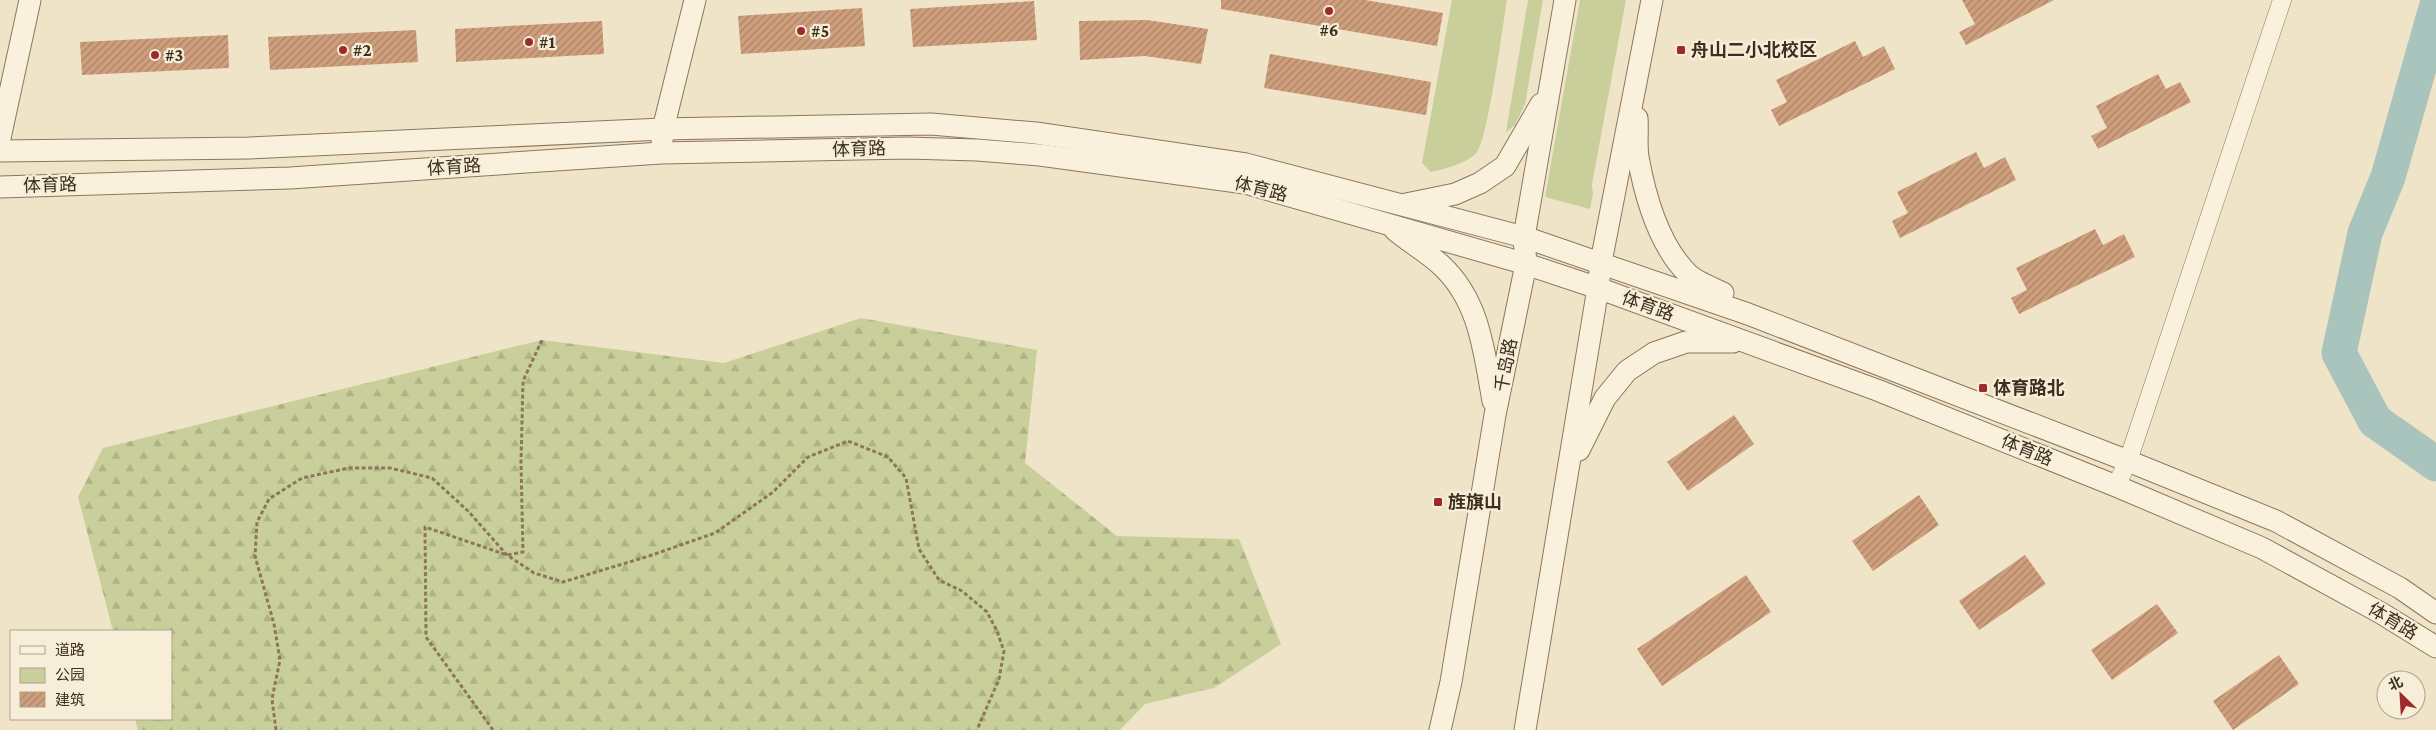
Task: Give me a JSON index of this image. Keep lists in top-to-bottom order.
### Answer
{
  "streets": {
    "street": ["体育路", "千岛路"]
  },
  "crossings": [
    ["体育路", "千岛路"]
  ],
  "places": {
    "other": [
      "#6",
      "#5",
      "#1",
      "#2",
      "#3"
    ],
    "transit": ["舟山二小北校区", "体育路北", "旌旗山"]
  },
  "legend": ["道路", "公园", "建筑"],
  "north": "top left"
}
